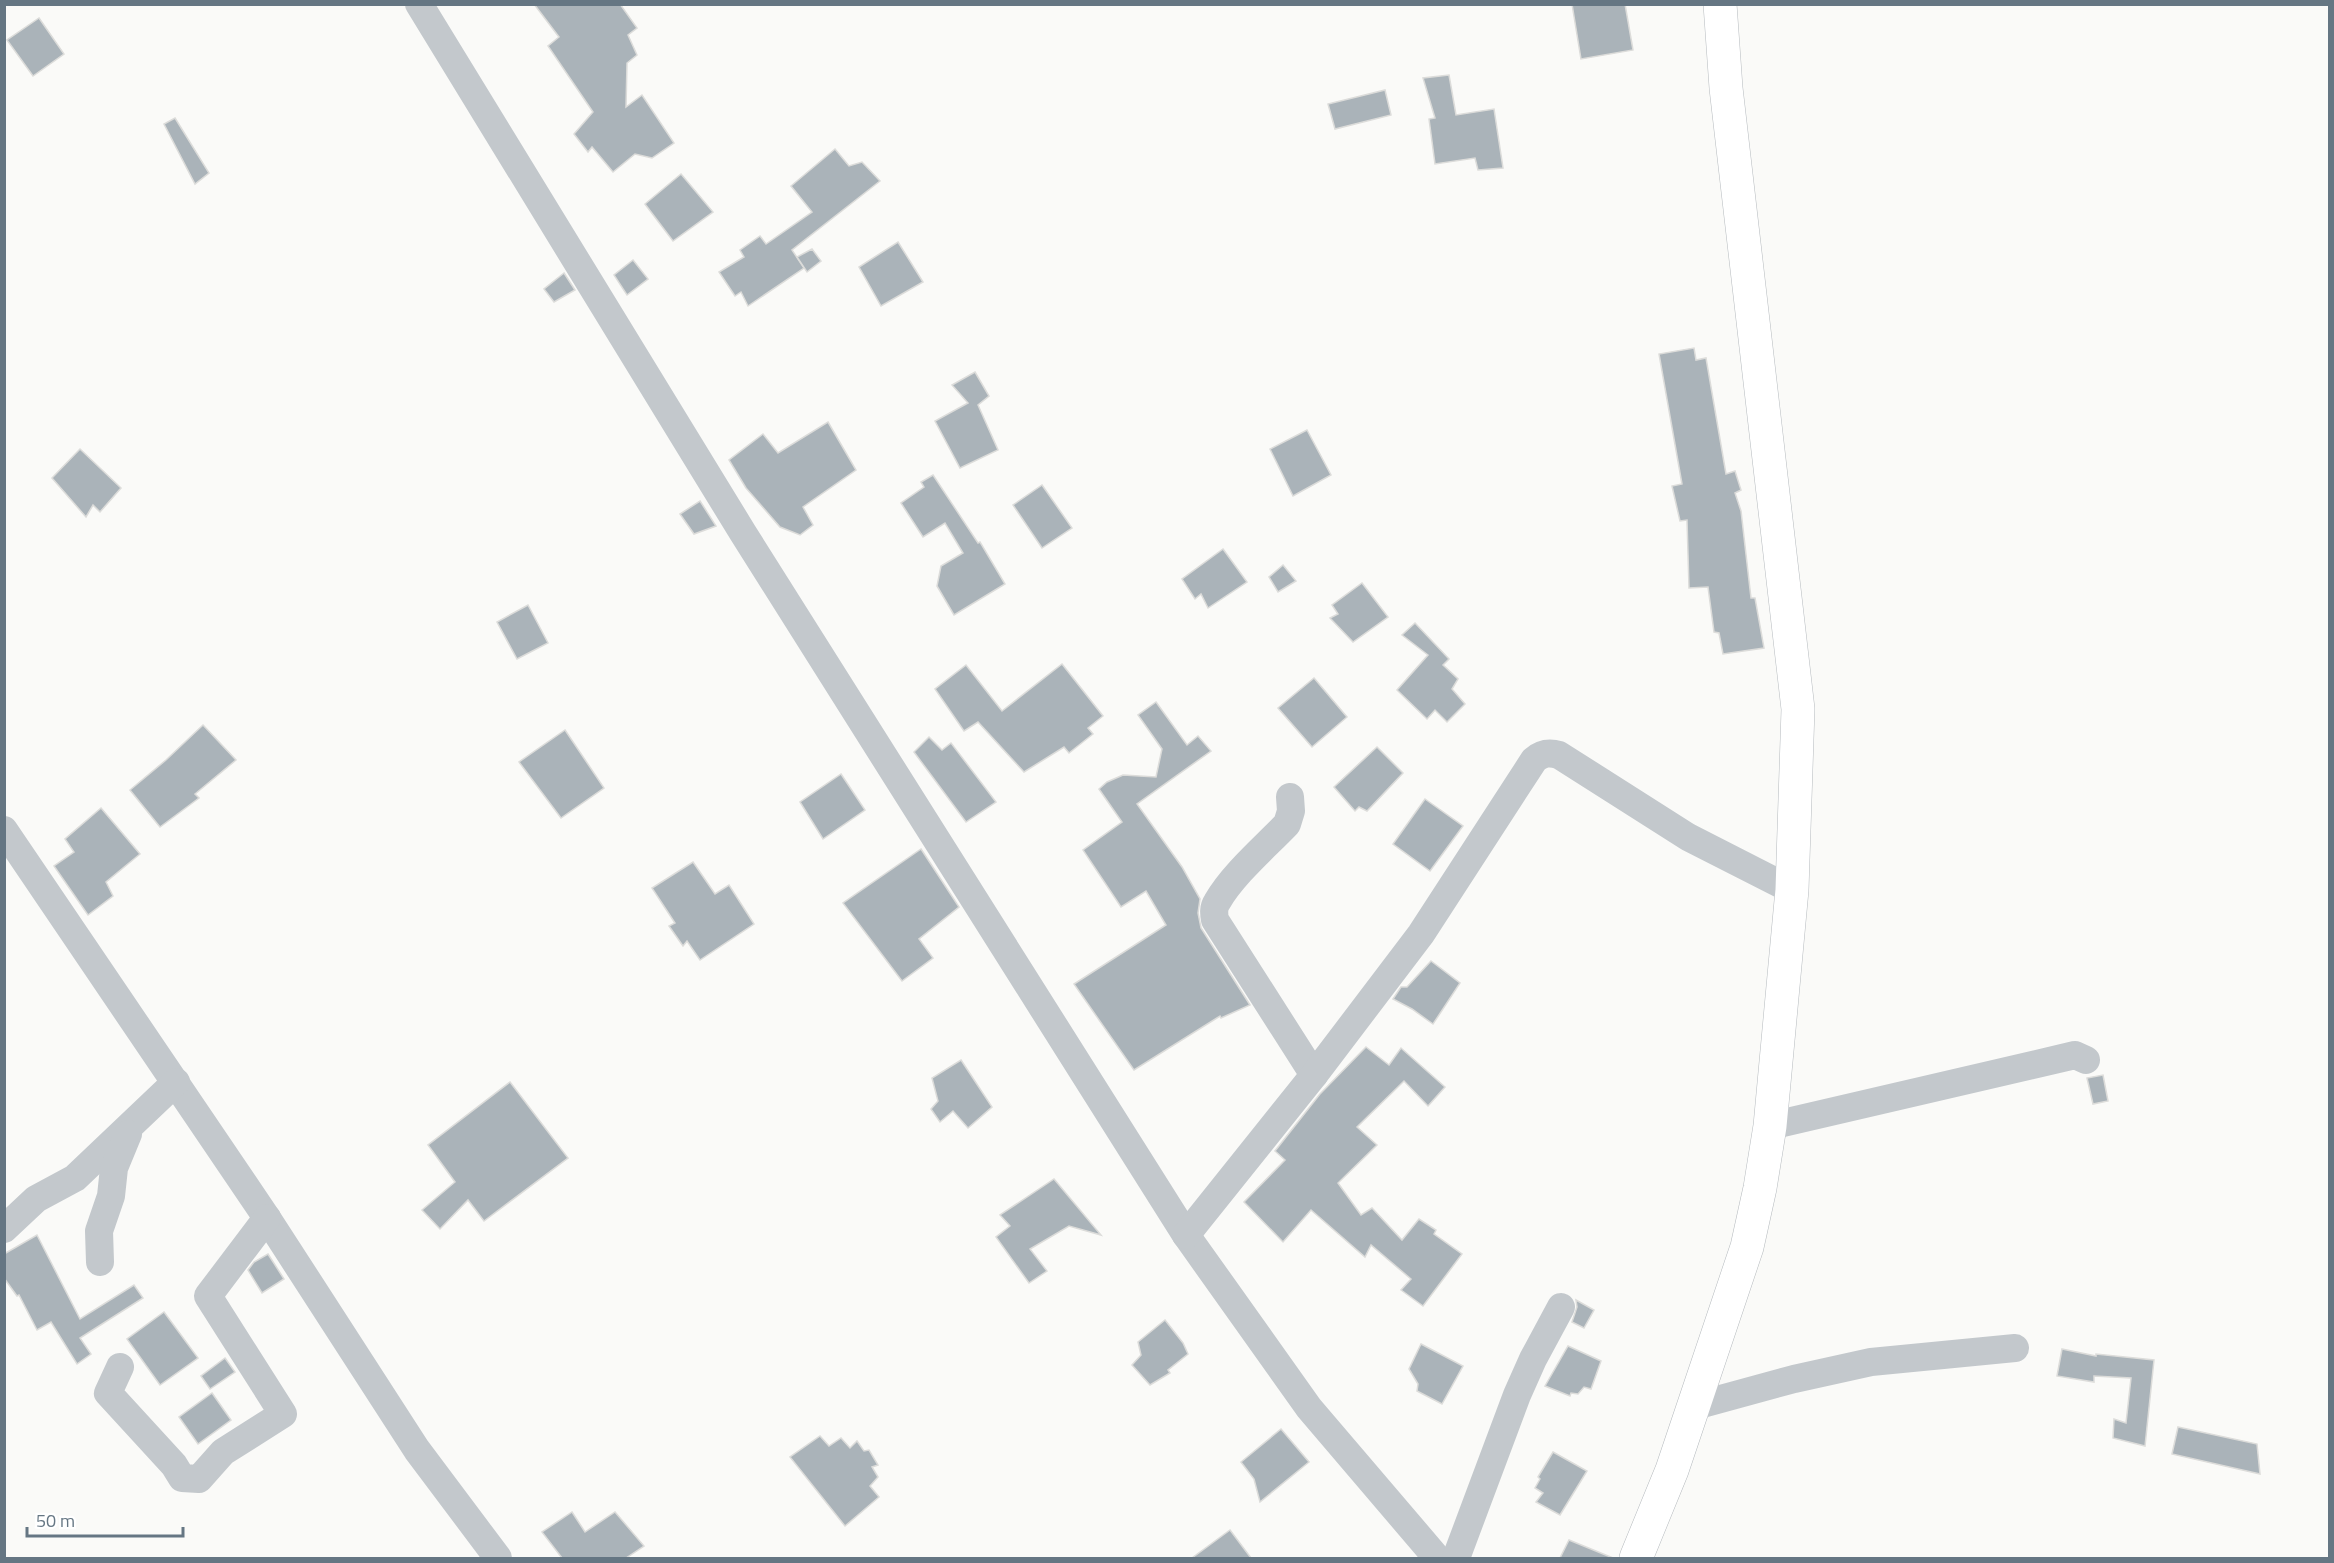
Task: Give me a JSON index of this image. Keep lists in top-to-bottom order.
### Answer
{
  "scale_bar": "50 m"
}
